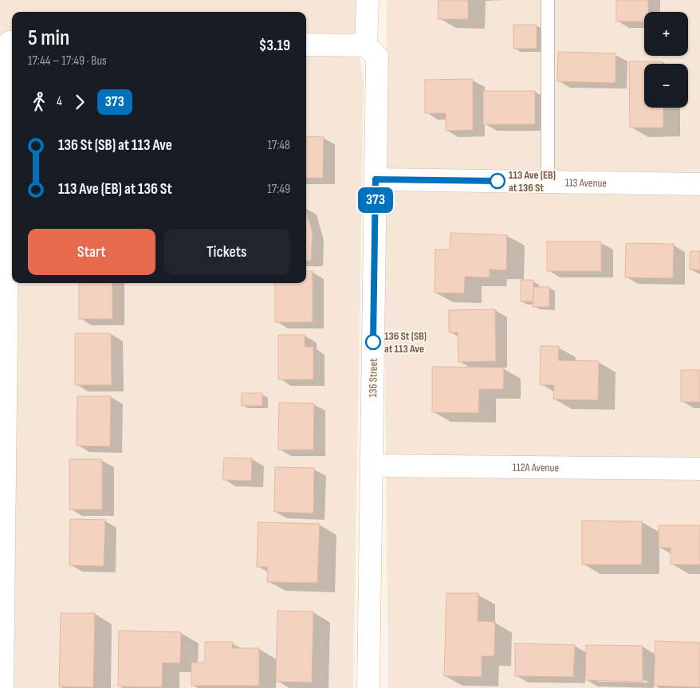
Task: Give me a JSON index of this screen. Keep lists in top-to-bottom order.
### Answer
{
  "streets": {
    "street": ["113 Avenue", "136 Street", "112A Avenue"]
  },
  "crossings": [
    ["113 Avenue", "136 Street"],
    ["136 Street", "112A Avenue"]
  ],
  "places": ["113 Ave (EB) at 136 St", "136 St (SB) at 113 Ave"],
  "lines": ["bus line 373"],
  "page": {
    "on_map": "373",
    "map_buttons": ["+", "−"],
    "heading": ["5 min", "17:44 – 17:49 · Bus", "$3.19"],
    "legs": ["4", "373"],
    "list": [
      {
        "name": "136 St (SB) at 113 Ave",
        "value": "17:48"
      },
      {
        "name": "113 Ave (EB) at 136 St",
        "value": "17:49"
      }
    ],
    "buttons": ["Start", "Tickets"]
  }
}
